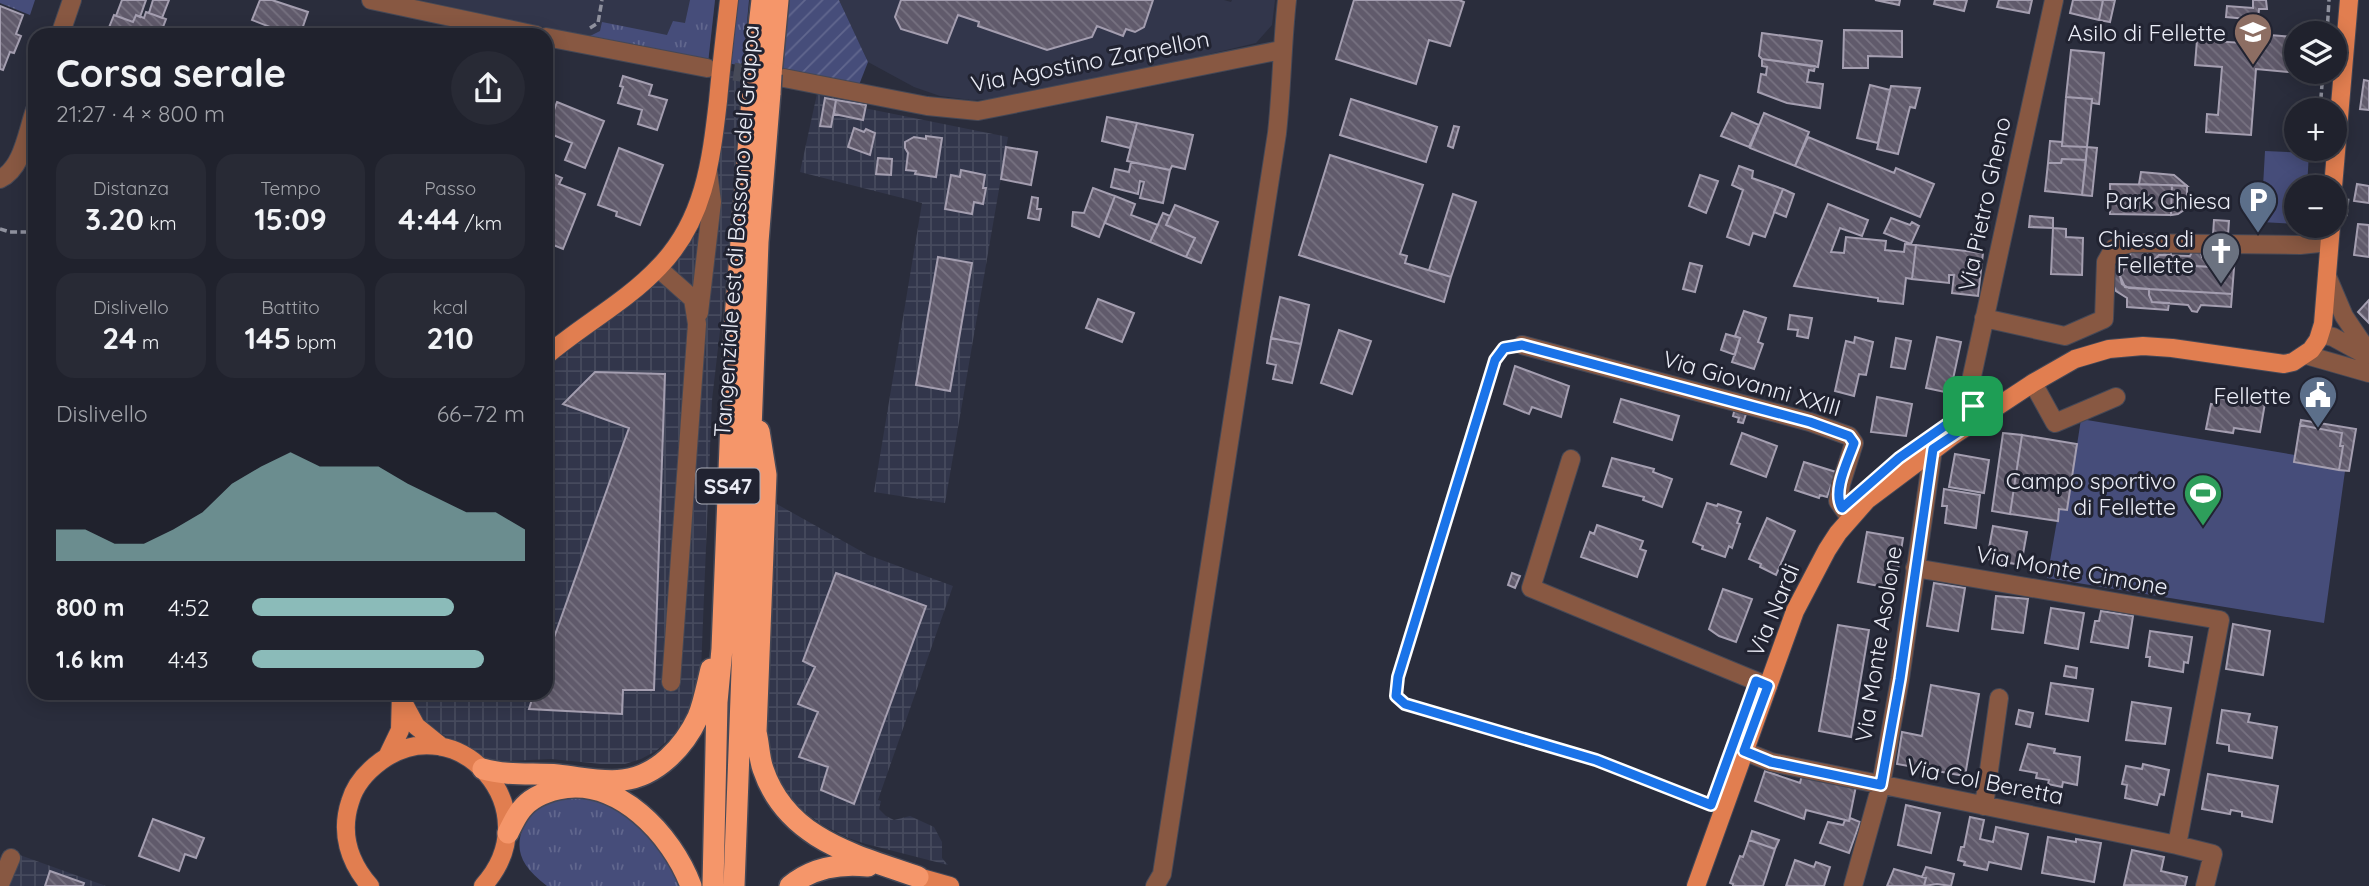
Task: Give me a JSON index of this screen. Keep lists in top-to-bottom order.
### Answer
{
  "streets": {
    "highway": ["Tangenziale est di Bassano del Grappa", "SS47"],
    "main road": ["Via Nardi"],
    "street": [
      "Via Agostino Zarpellon",
      "Via Pietro Gheno",
      "Via Giovanni XXIII",
      "Via Monte Cimone",
      "Via Monte Asolone",
      "Via Col Beretta"
    ]
  },
  "crossings": [
    ["Via Agostino Zarpellon", "Tangenziale est di Bassano del Grappa"],
    ["Via Giovanni XXIII", "Via Nardi"],
    ["Via Monte Cimone", "Via Monte Asolone"],
    ["Via Monte Cimone", "Via Col Beretta"],
    ["Via Nardi", "Via Col Beretta"],
    ["Via Monte Asolone", "Via Col Beretta"]
  ],
  "places": {
    "school or university": ["Asilo di Fellette"],
    "parking": ["Park Chiesa"],
    "church": ["Chiesa di Fellette"],
    "public building": ["Fellette"],
    "sports": ["Campo sportivo di Fellette"]
  },
  "page": {
    "map_buttons": ["+", "−"],
    "heading": ["Corsa serale", "21:27 · 4 × 800 m"],
    "stats": [
      ["Distanza", "3.20 km"],
      ["Tempo", "15:09"],
      ["Passo", "4:44 /km"],
      ["Dislivello", "24 m"],
      ["Battito", "145 bpm"],
      ["kcal", "210"]
    ],
    "chart": ["Dislivello", "66–72 m"],
    "list": [
      {
        "name": "800 m",
        "note": "4:52"
      },
      {
        "name": "1.6 km",
        "note": "4:43"
      }
    ]
  }
}
